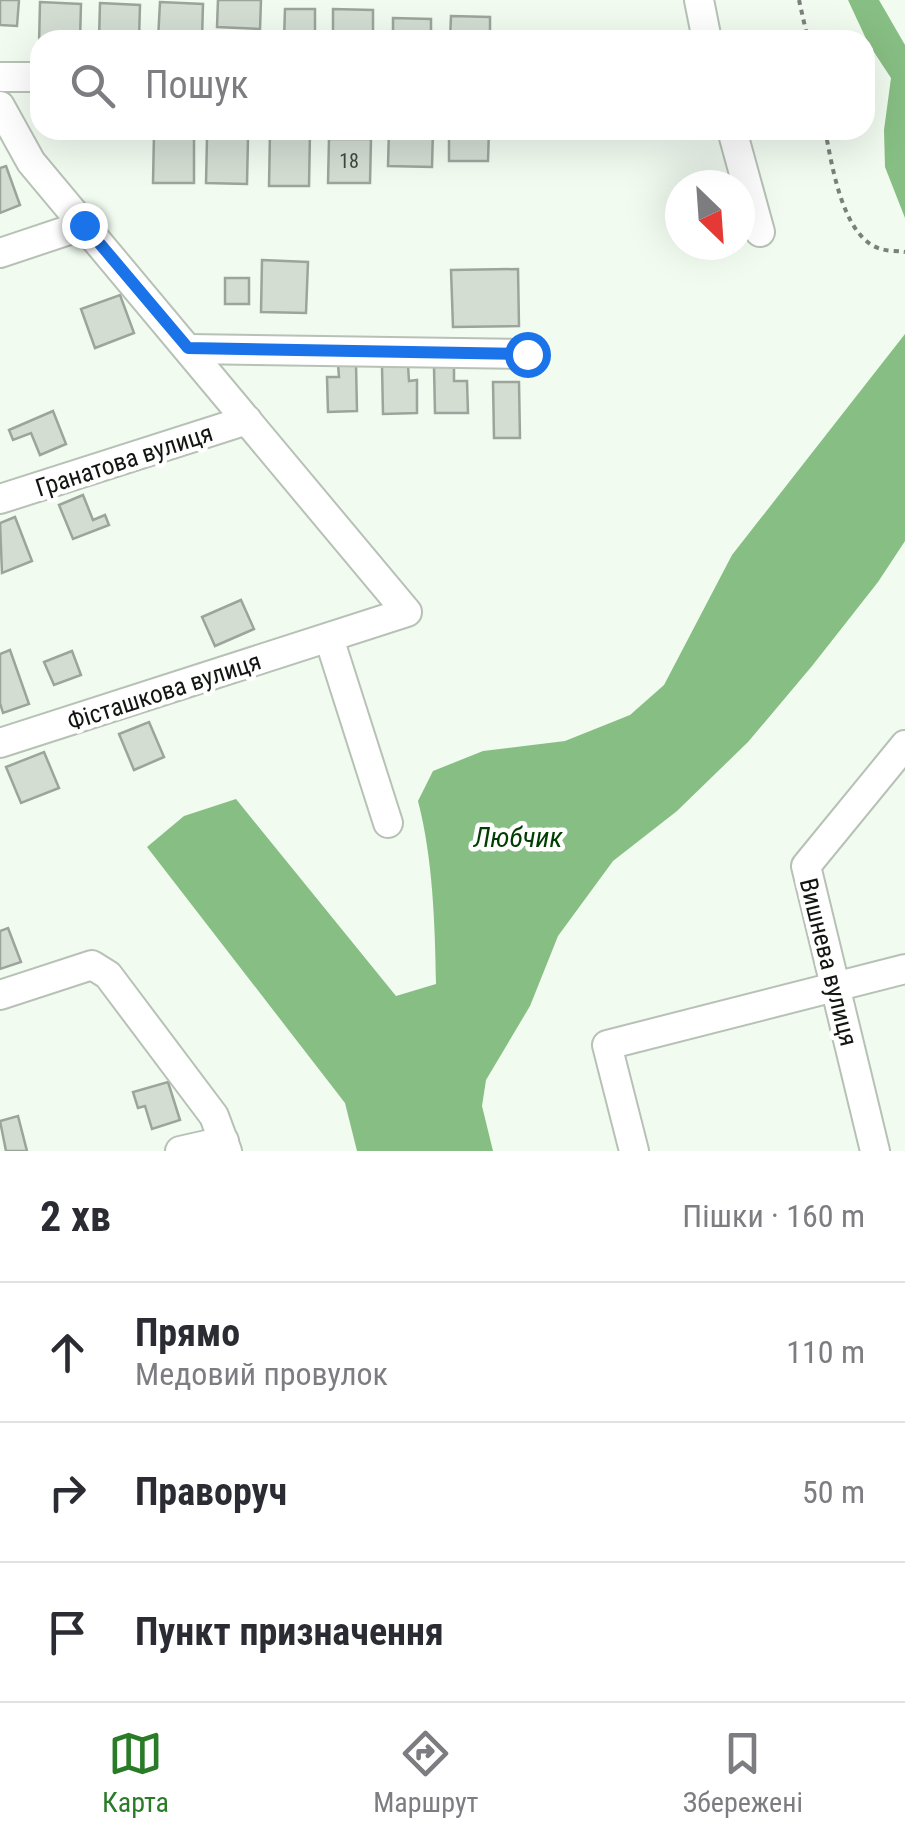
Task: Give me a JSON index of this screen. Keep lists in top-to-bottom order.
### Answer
{
  "streets": {
    "street": ["Гранатова вулиця", "Фісташкова вулиця", "Вишнева вулиця"]
  },
  "crossings": [
    ["Гранатова вулиця", "Фісташкова вулиця"]
  ],
  "water": ["Любчик"],
  "house_numbers": ["18"],
  "north": "bottom right",
  "page": {
    "search": "Пошук",
    "heading": ["2 хв", "Пішки · 160 m"],
    "list": [
      ["Прямо", "Медовий провулок", "110 m"],
      ["Праворуч", "50 m"],
      "Пункт призначення"
    ],
    "nav": ["Карта", "Маршрут", "Збережені"]
  }
}
